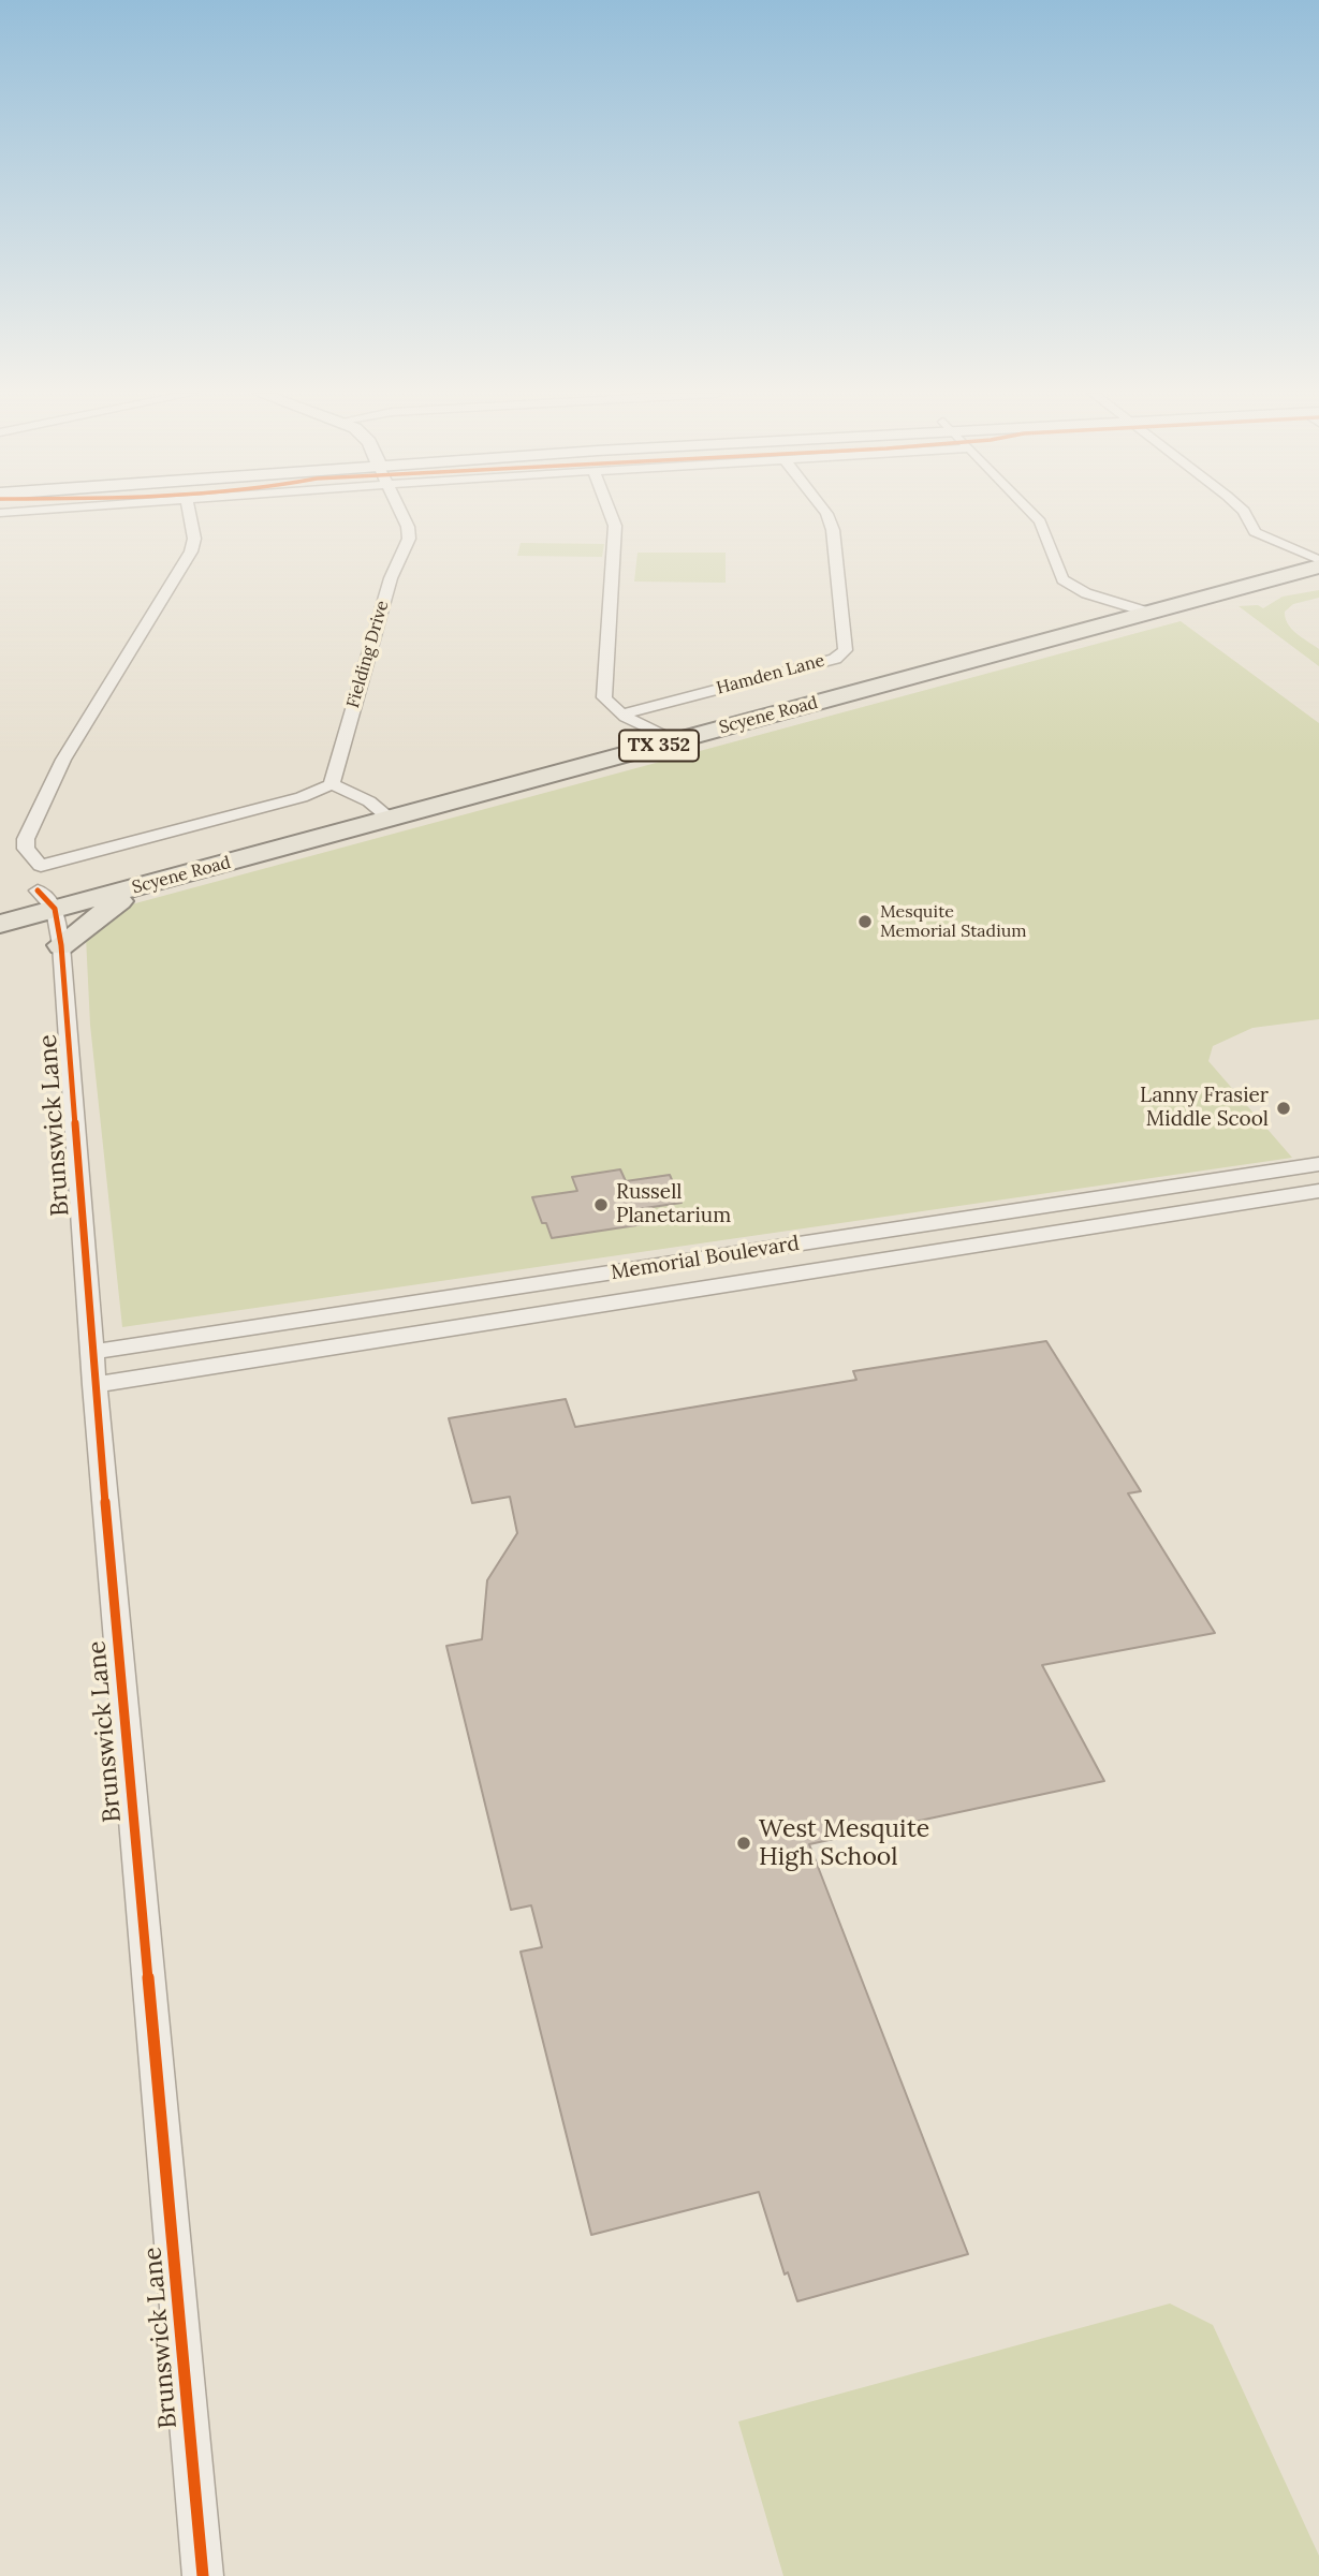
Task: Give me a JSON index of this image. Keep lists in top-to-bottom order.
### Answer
{
  "streets": {
    "main road": ["Scyene Road", "TX 352"],
    "street": [
      "Fielding Drive",
      "Hamden Lane",
      "Brunswick Lane",
      "Memorial Boulevard"
    ]
  },
  "crossings": [
    ["Scyene Road", "Brunswick Lane"],
    ["Brunswick Lane", "Memorial Boulevard"]
  ],
  "places": [
    "Mesquite Memorial Stadium",
    "Lanny Frasier Middle Scool",
    "Russell Planetarium",
    "West Mesquite High School"
  ]
}
